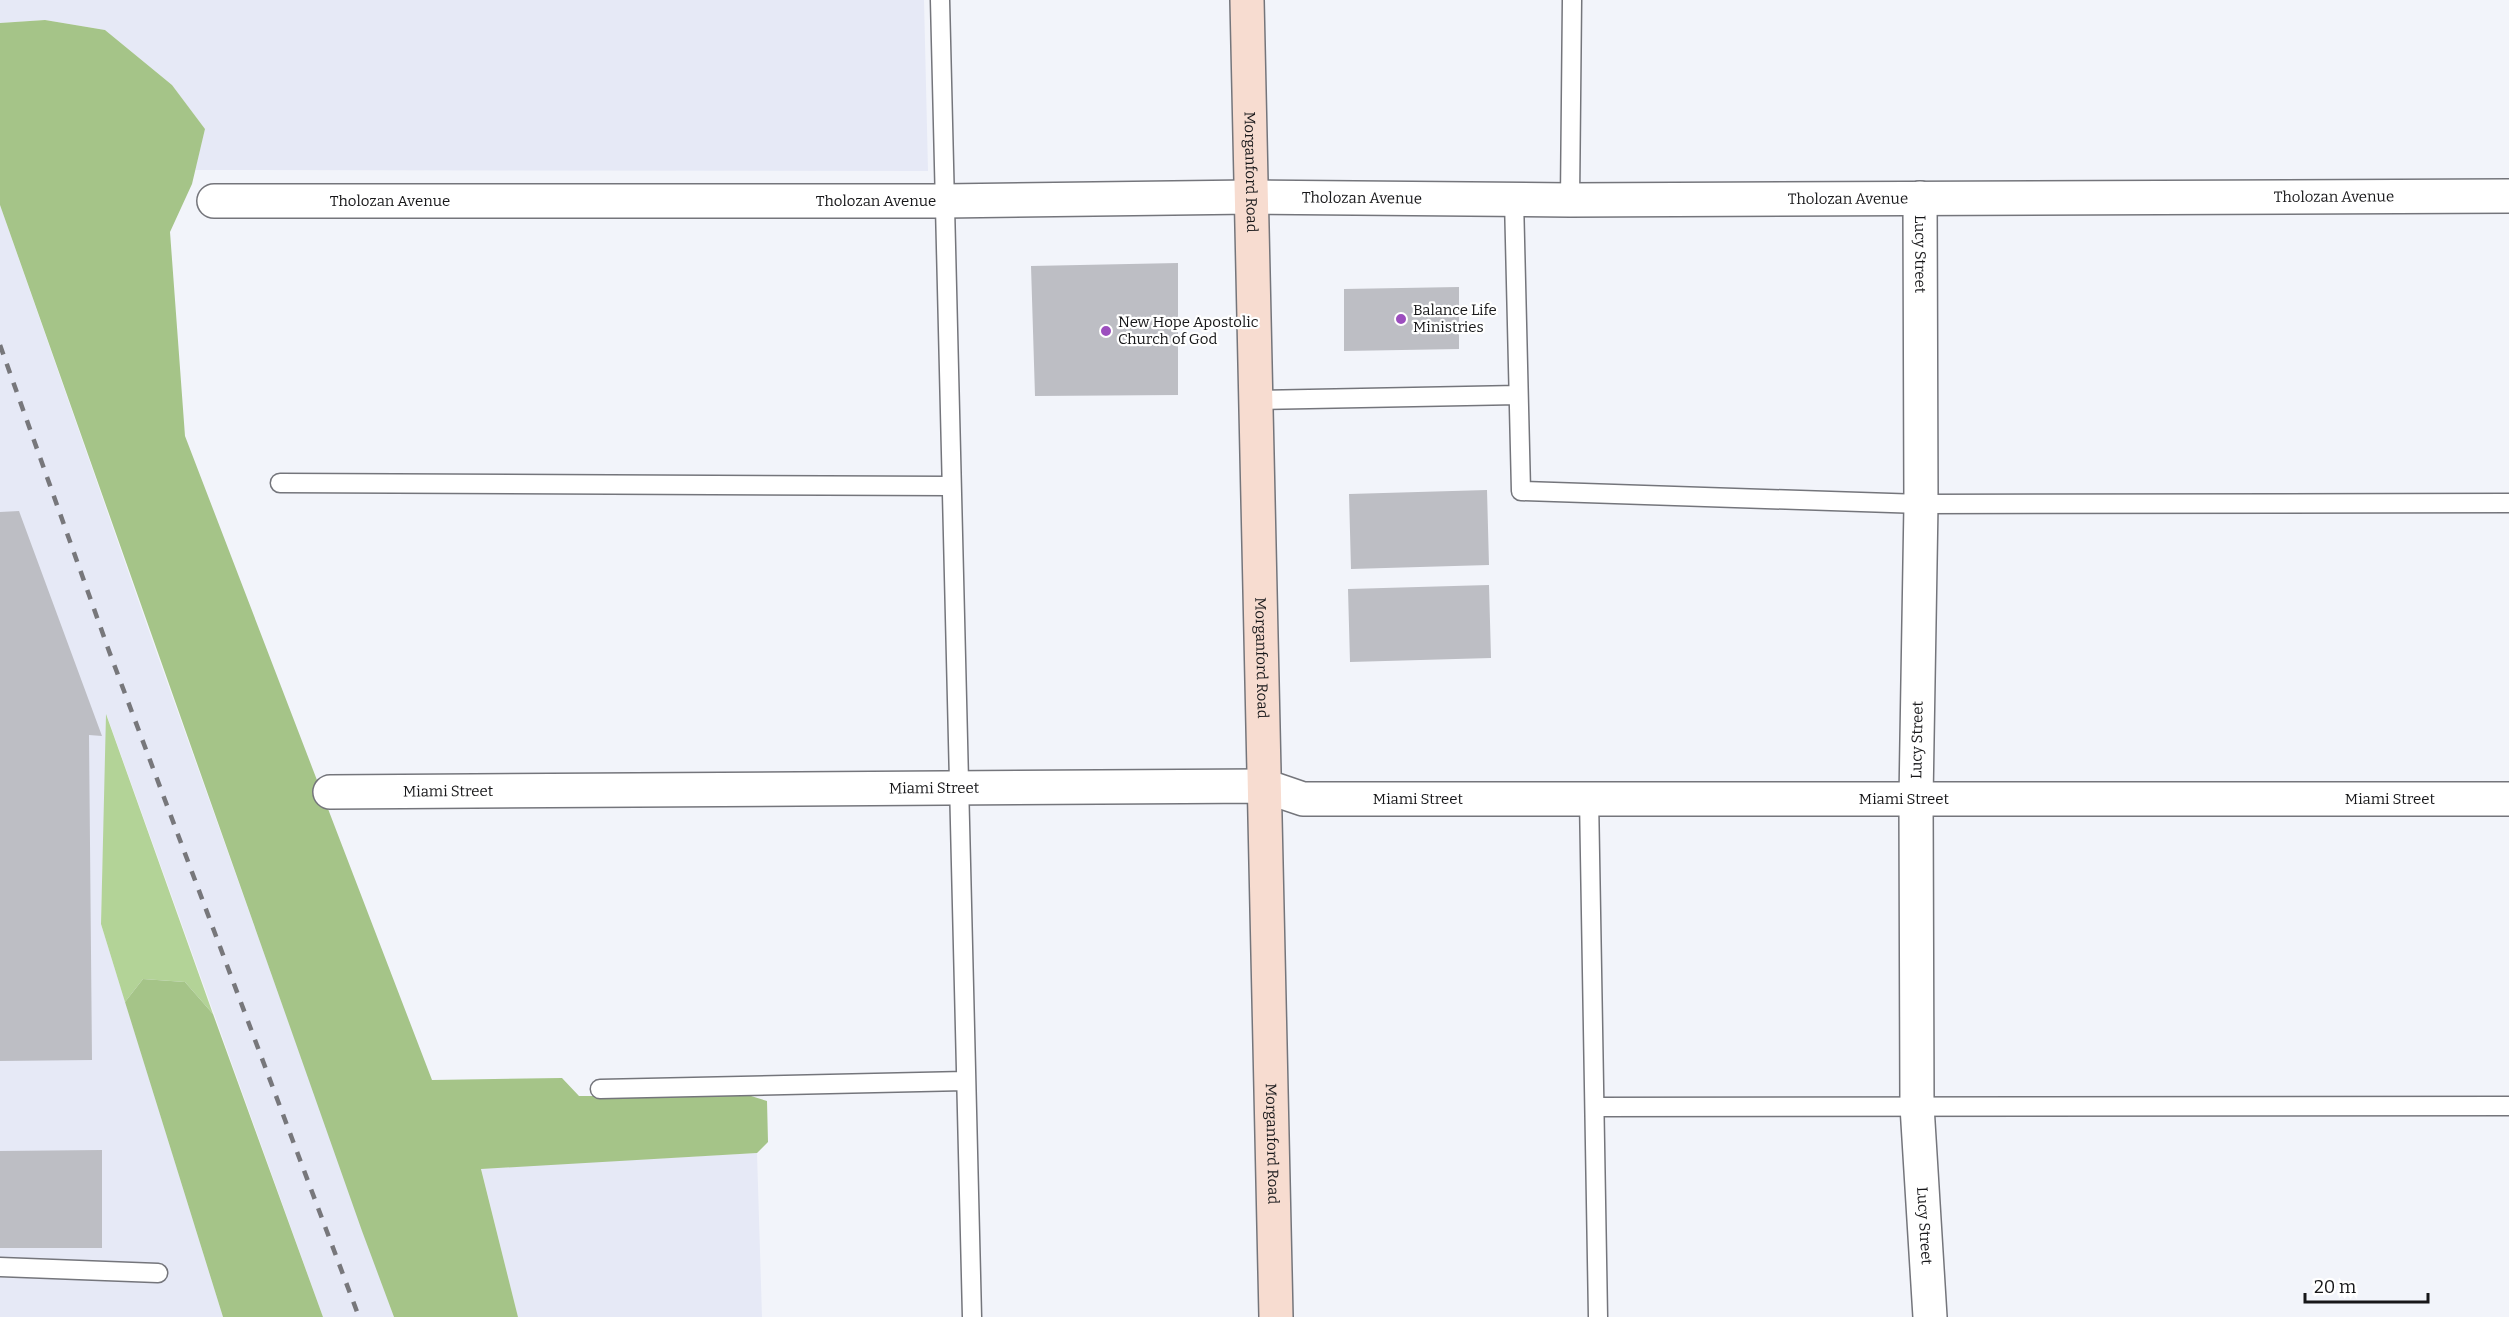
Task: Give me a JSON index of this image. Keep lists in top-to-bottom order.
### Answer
{
  "streets": {
    "street": [
      "Morganford Road",
      "Tholozan Avenue",
      "Lucy Street",
      "Miami Street"
    ]
  },
  "crossings": [
    ["Morganford Road", "Tholozan Avenue"],
    ["Morganford Road", "Miami Street"],
    ["Tholozan Avenue", "Lucy Street"],
    ["Lucy Street", "Miami Street"]
  ],
  "places": ["Balance Life Ministries", "New Hope Apostolic Church of God"],
  "scale_bar": "20 m"
}
